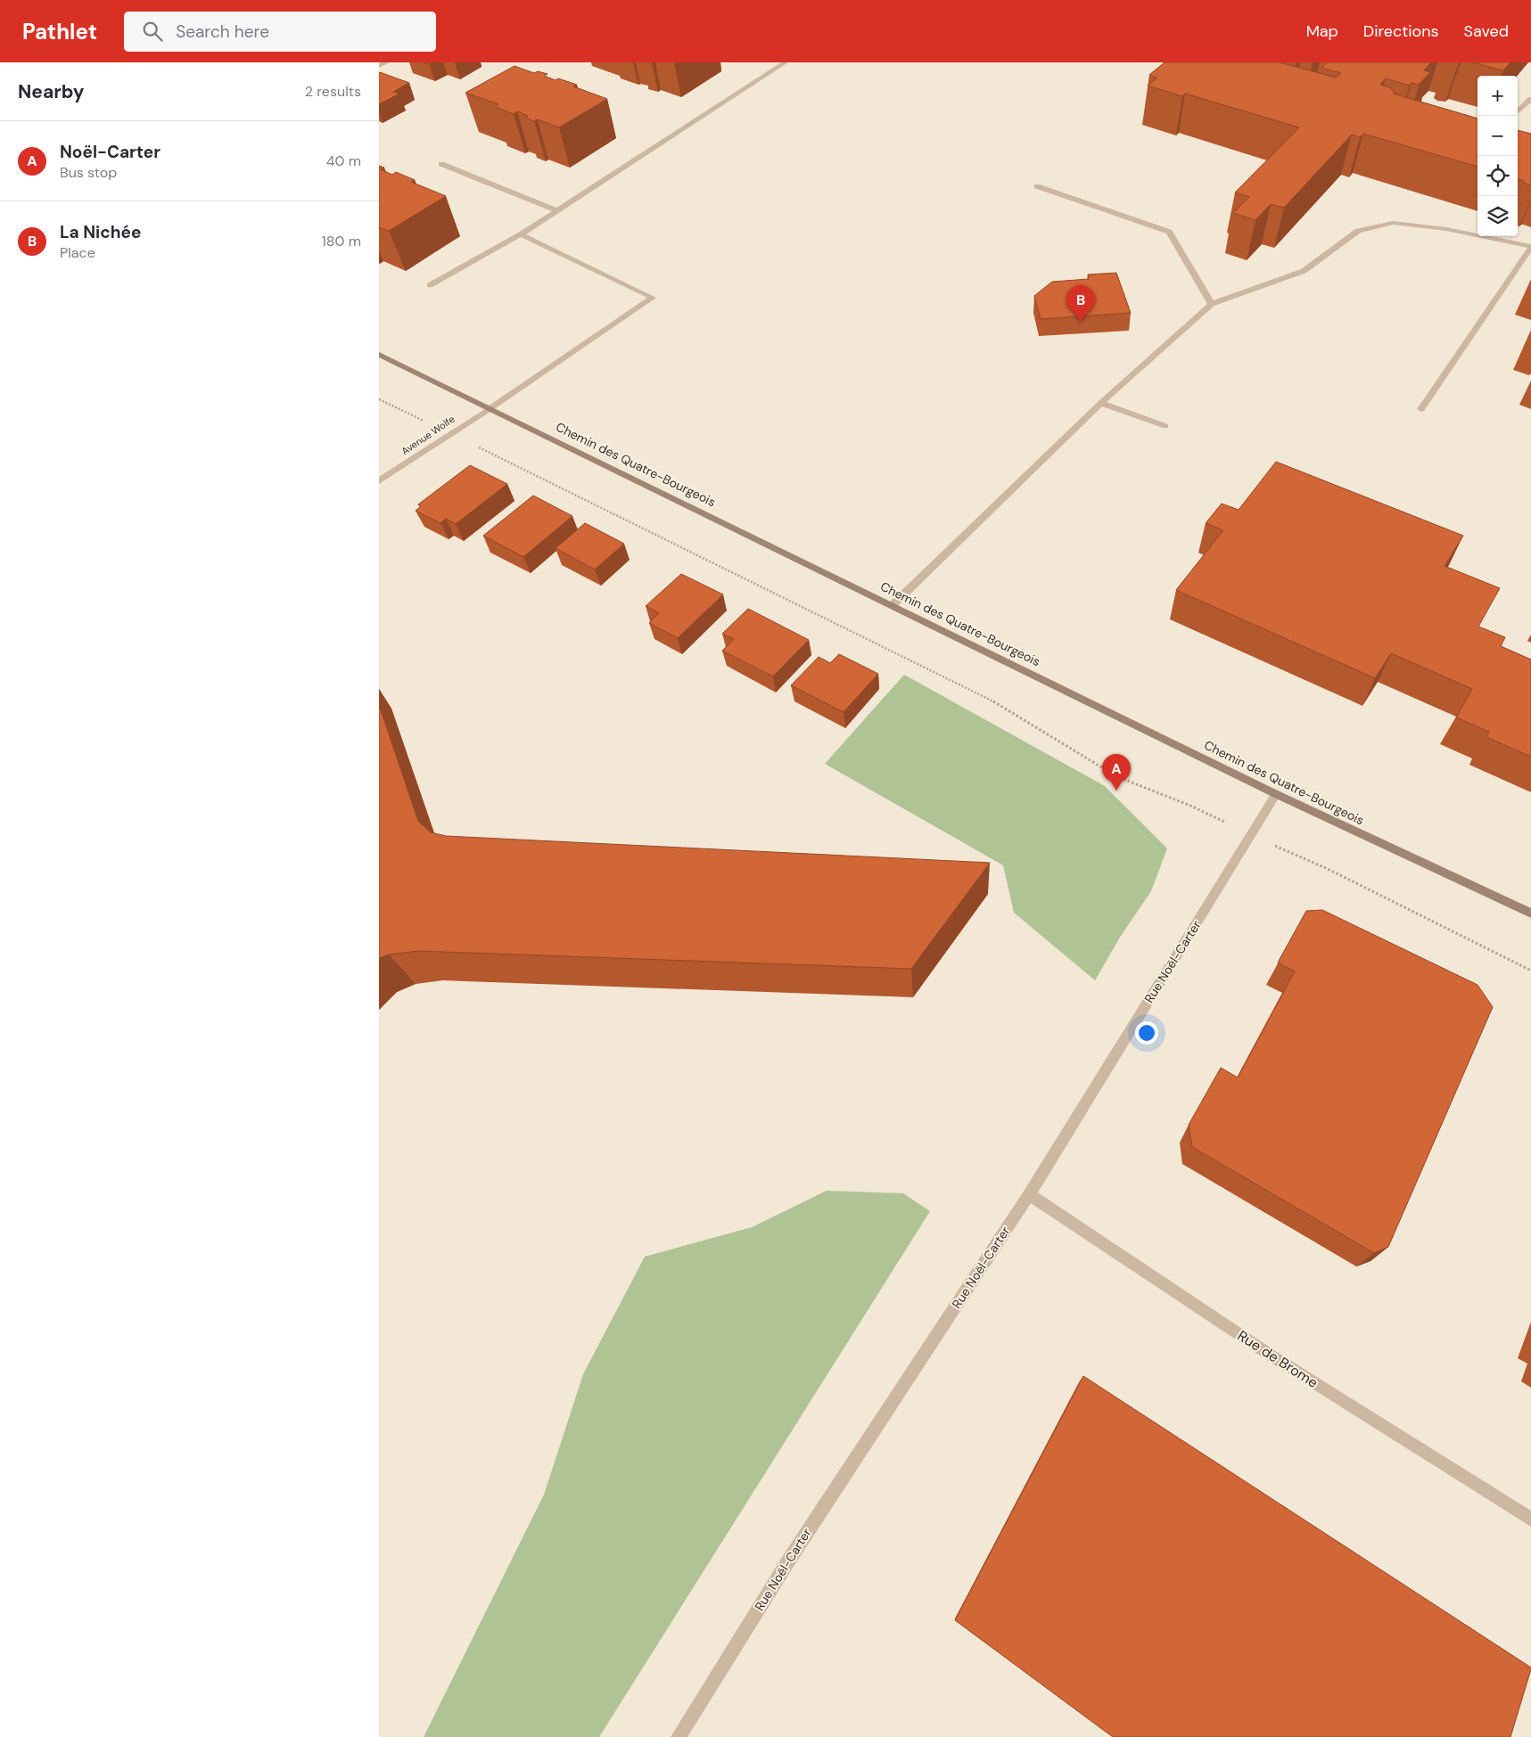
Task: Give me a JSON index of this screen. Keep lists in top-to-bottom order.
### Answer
{
  "streets": {
    "main road": ["Chemin des Quatre-Bourgeois"],
    "street": ["Avenue Wolfe", "Rue Noël-Carter", "Rue de Brome"]
  },
  "crossings": [
    ["Avenue Wolfe", "Chemin des Quatre-Bourgeois"],
    ["Chemin des Quatre-Bourgeois", "Rue Noël-Carter"],
    ["Rue Noël-Carter", "Rue de Brome"]
  ],
  "page": {
    "header": "Pathlet",
    "search": "Search here",
    "nav": ["Map", "Directions", "Saved"],
    "heading": ["Nearby", "2 results"],
    "map_buttons": ["+", "−"],
    "list": [
      {
        "mark": "A",
        "name": "Noël-Carter",
        "note": "Bus stop",
        "value": "40 m"
      },
      {
        "mark": "B",
        "name": "La Nichée",
        "note": "Place",
        "value": "180 m"
      }
    ],
    "pins": ["B", "A"]
  }
}
